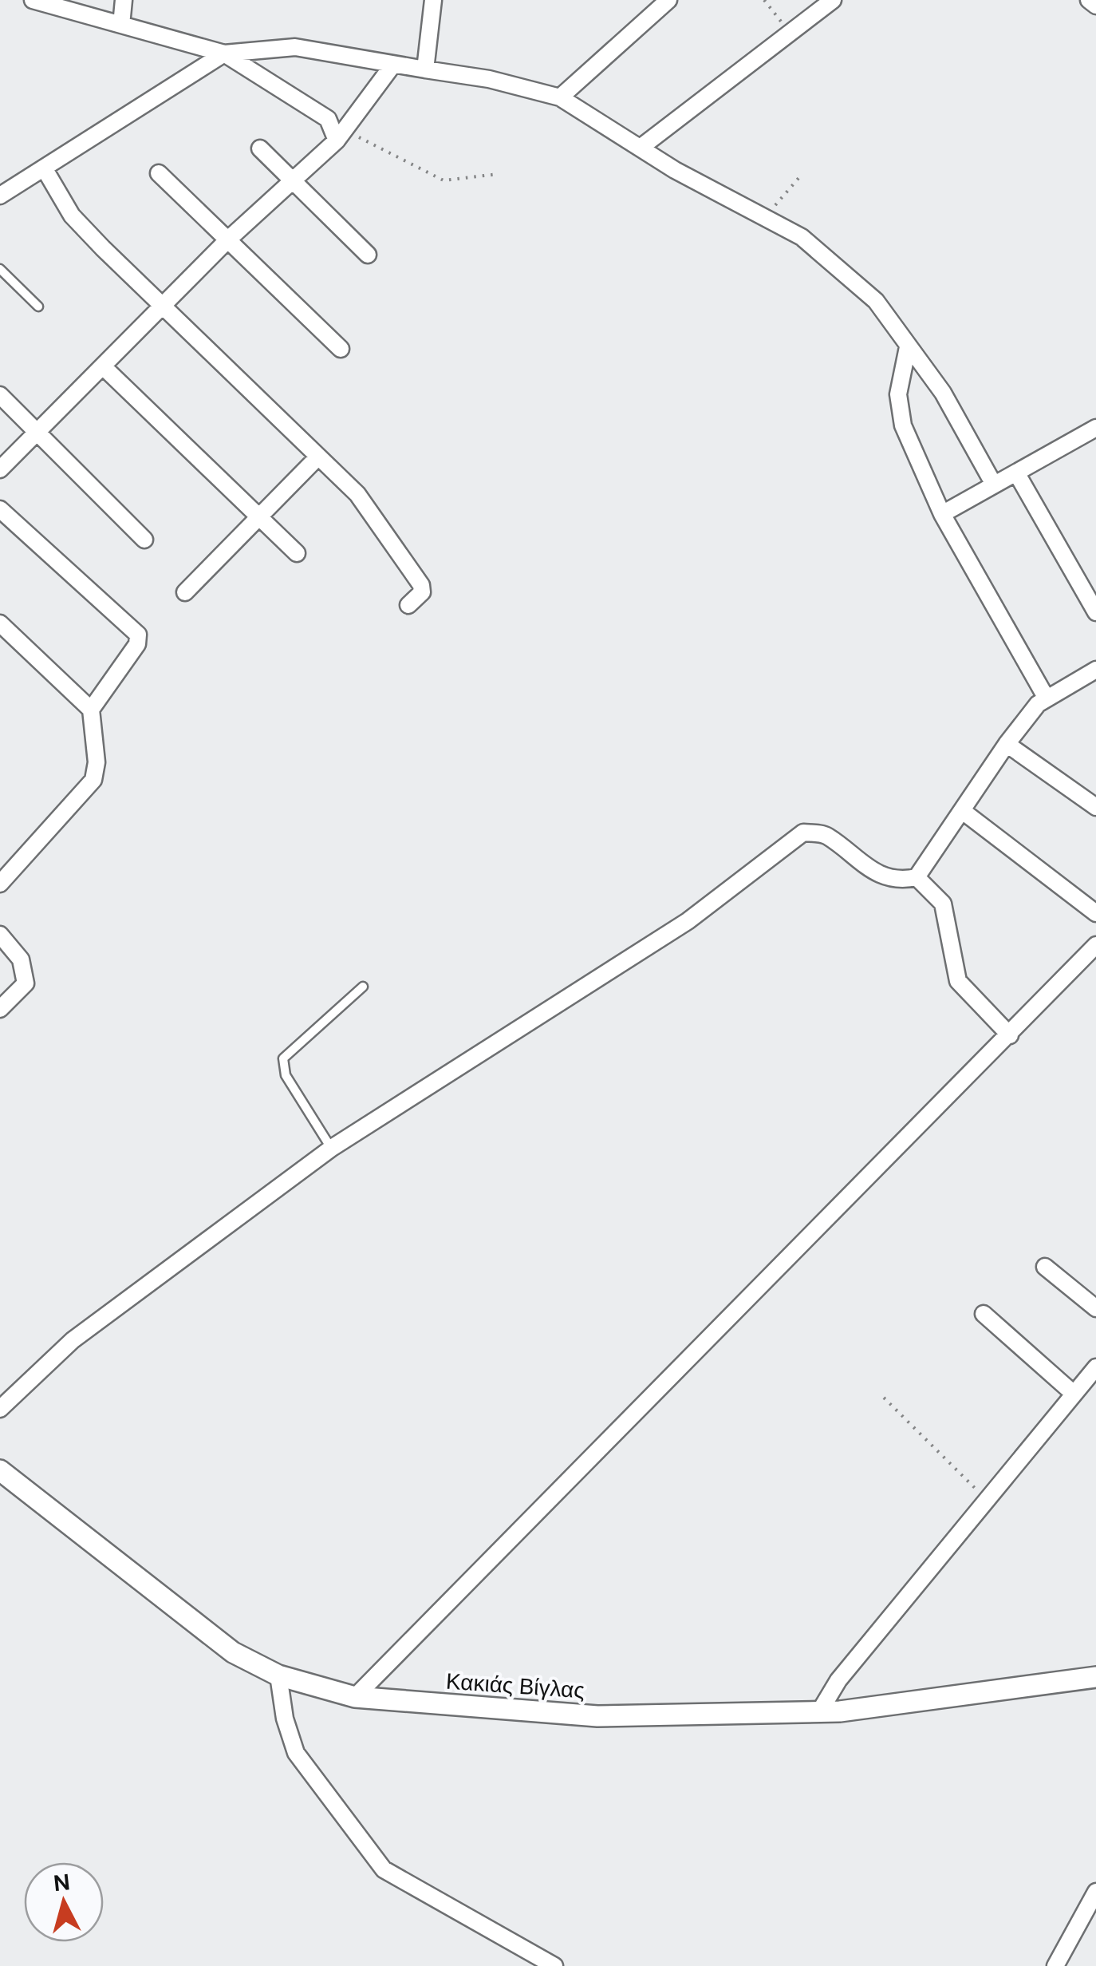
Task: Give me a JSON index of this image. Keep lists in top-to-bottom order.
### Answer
{
  "streets": {
    "street": ["Κακιάς Βίγλας"]
  },
  "north": "top"
}
